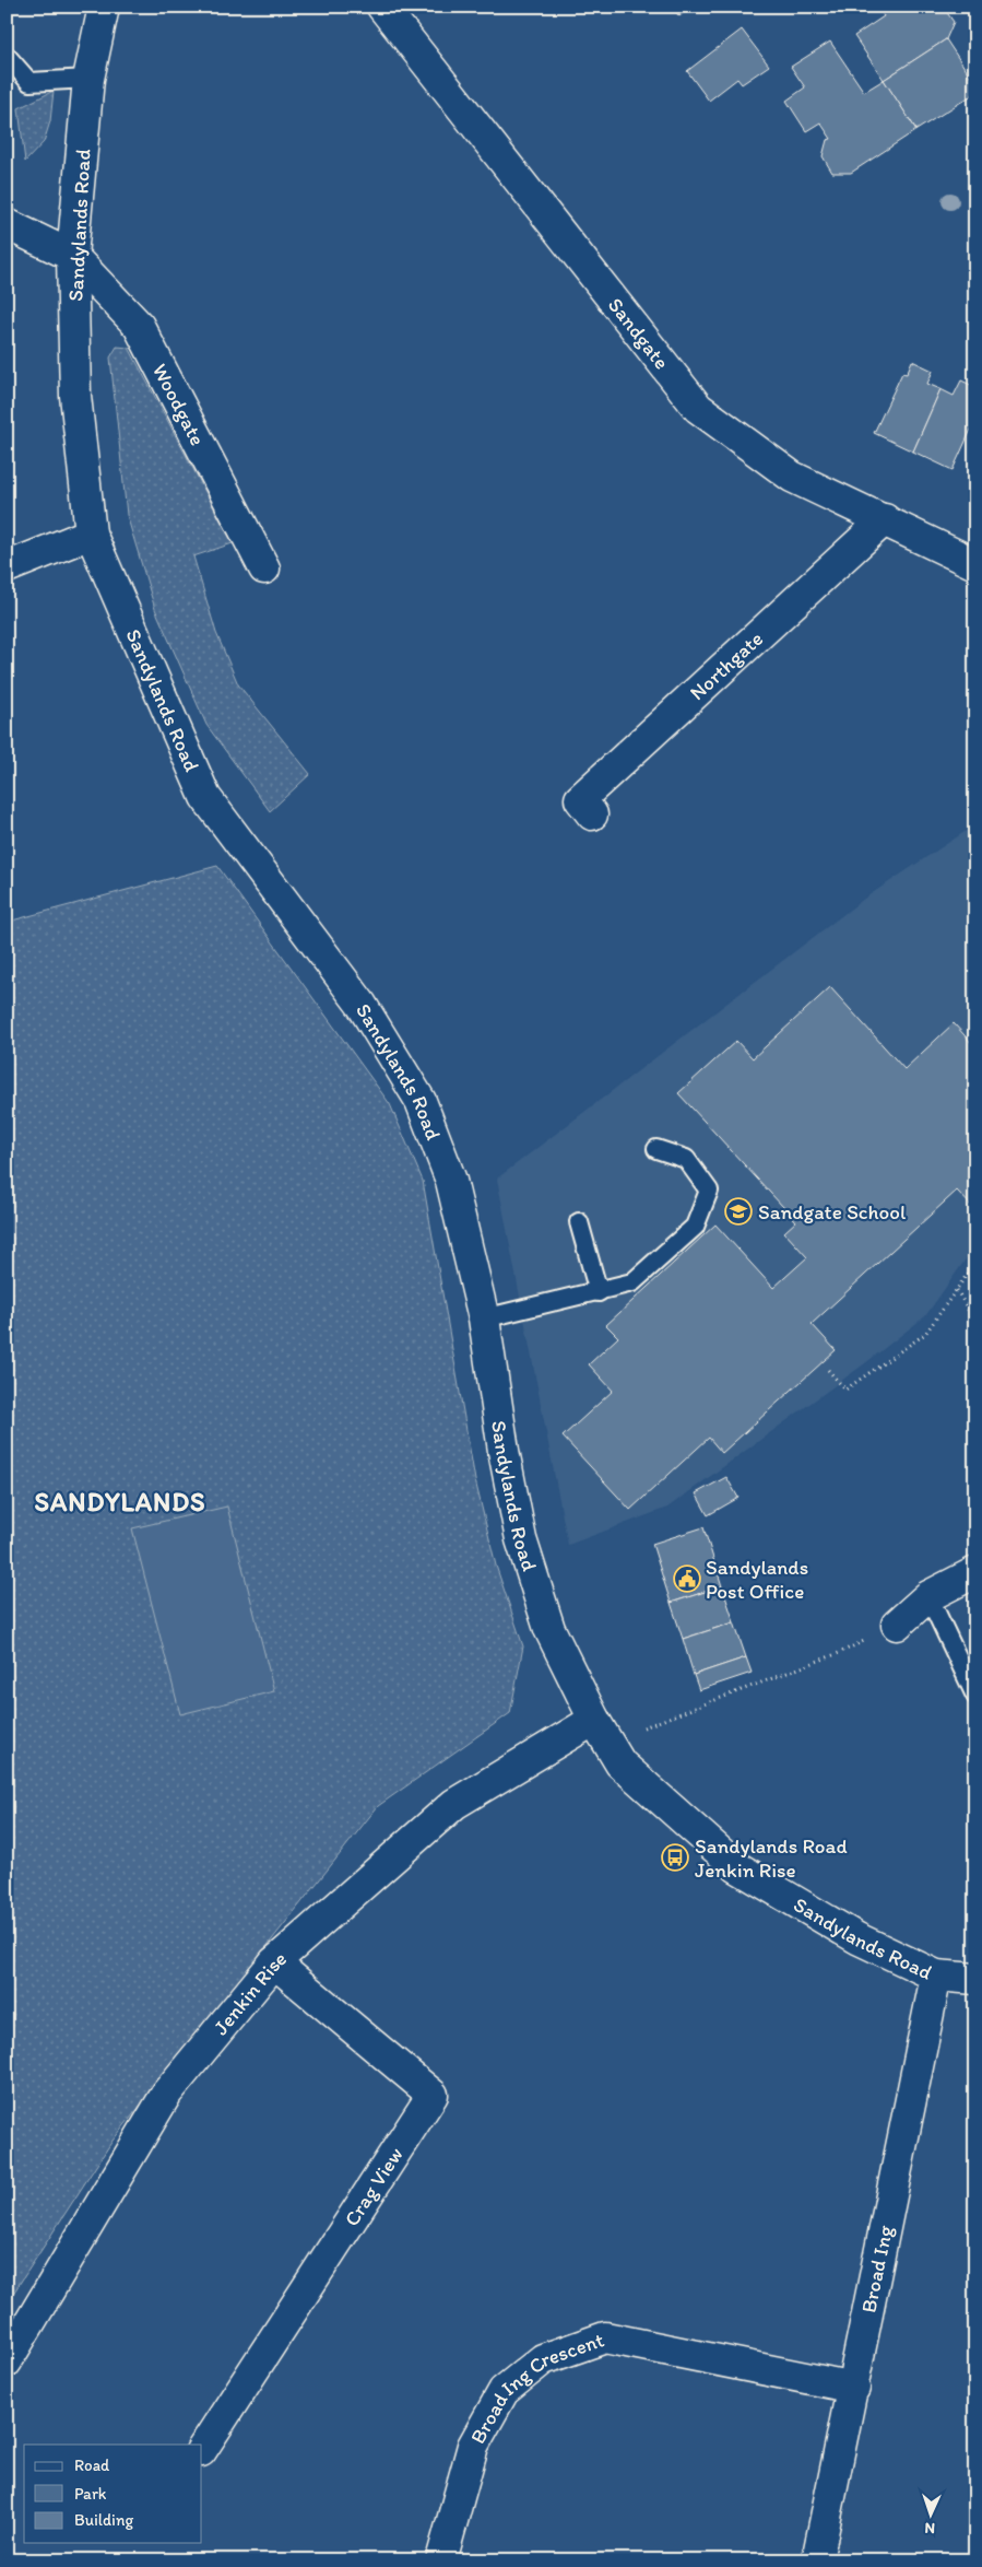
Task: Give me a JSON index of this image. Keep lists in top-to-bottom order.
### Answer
{
  "streets": {
    "street": [
      "Sandylands Road",
      "Sandgate",
      "Woodgate",
      "Northgate",
      "Jenkin Rise",
      "Crag View",
      "Broad Ing",
      "Broad Ing Crescent"
    ]
  },
  "crossings": [
    ["Sandylands Road", "Woodgate"],
    ["Sandylands Road", "Jenkin Rise"],
    ["Sandylands Road", "Broad Ing"],
    ["Sandgate", "Northgate"],
    ["Jenkin Rise", "Crag View"],
    ["Broad Ing", "Broad Ing Crescent"]
  ],
  "districts": ["SANDYLANDS"],
  "places": {
    "school or university": ["Sandgate School"],
    "public building": ["Sandylands Post Office"],
    "bus stop": ["Sandylands Road Jenkin Rise"]
  },
  "legend": ["Road", "Park", "Building"],
  "north": "bottom"
}
